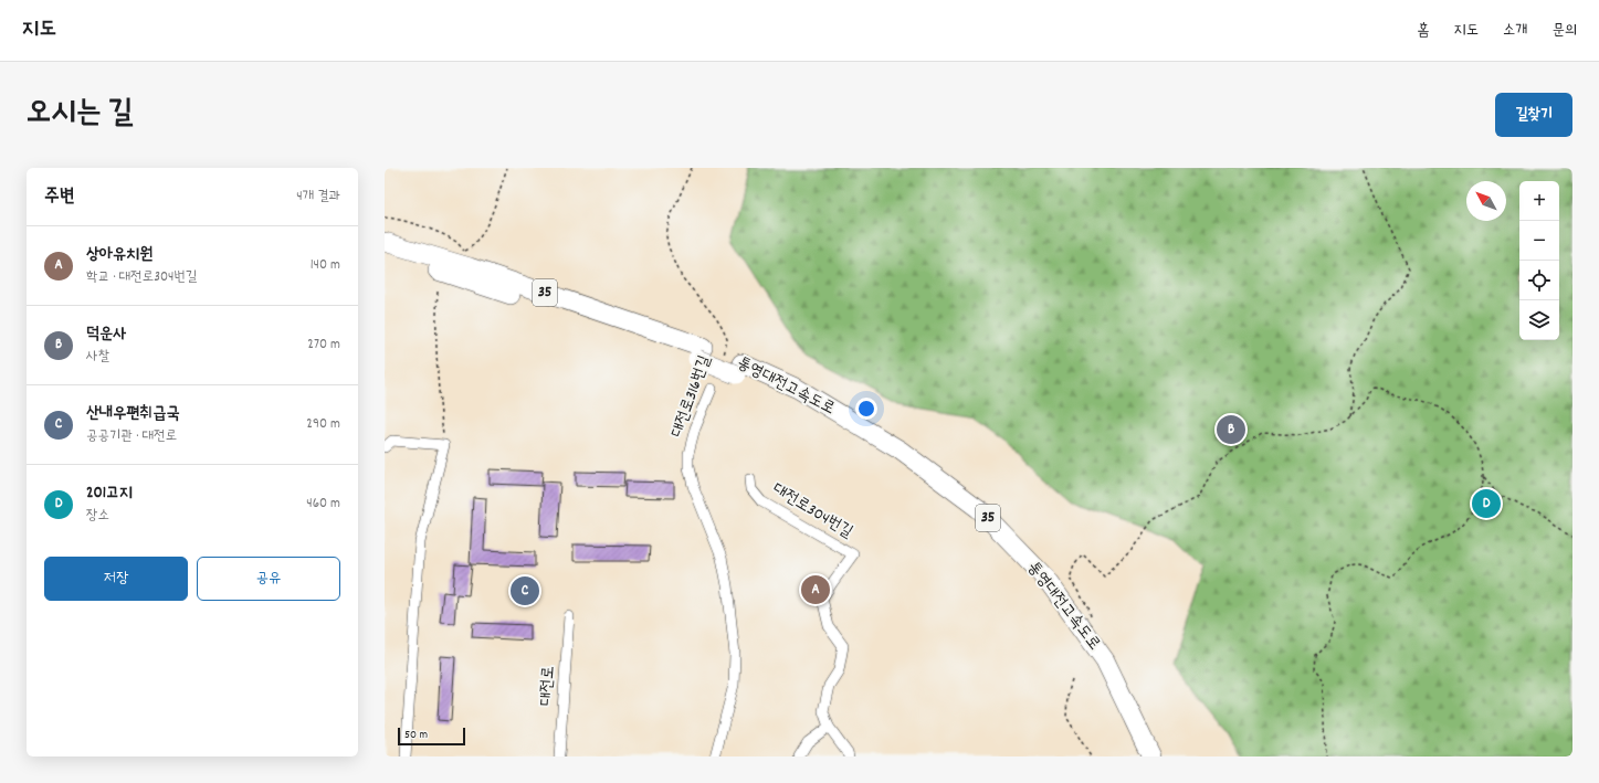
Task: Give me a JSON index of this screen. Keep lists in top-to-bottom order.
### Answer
{
  "streets": {
    "highway": ["35", "통영대전고속도로"],
    "street": ["대전로316번길", "대전로304번길", "대전로"]
  },
  "scale_bar": "50 m",
  "north": "top left",
  "page": {
    "header": "지도",
    "nav": [
      "홈",
      "지도",
      "소개",
      "문의"
    ],
    "title": "오시는 길",
    "buttons": [
      "길찾기",
      ["저장", "공유"]
    ],
    "heading": ["주변", "4개 결과"],
    "map_buttons": ["+", "−"],
    "list": [
      {
        "mark": "A",
        "name": "상아유치원",
        "note": "학교 · 대전로304번길",
        "value": "140 m"
      },
      {
        "mark": "B",
        "name": "덕운사",
        "note": "사찰",
        "value": "270 m"
      },
      {
        "mark": "C",
        "name": "산내우편취급국",
        "note": "공공기관 · 대전로",
        "value": "290 m"
      },
      {
        "mark": "D",
        "name": "201고지",
        "note": "장소",
        "value": "460 m"
      }
    ],
    "pins": [
      "B",
      "D",
      "A",
      "C"
    ],
    "scale": "50 m"
  }
}
